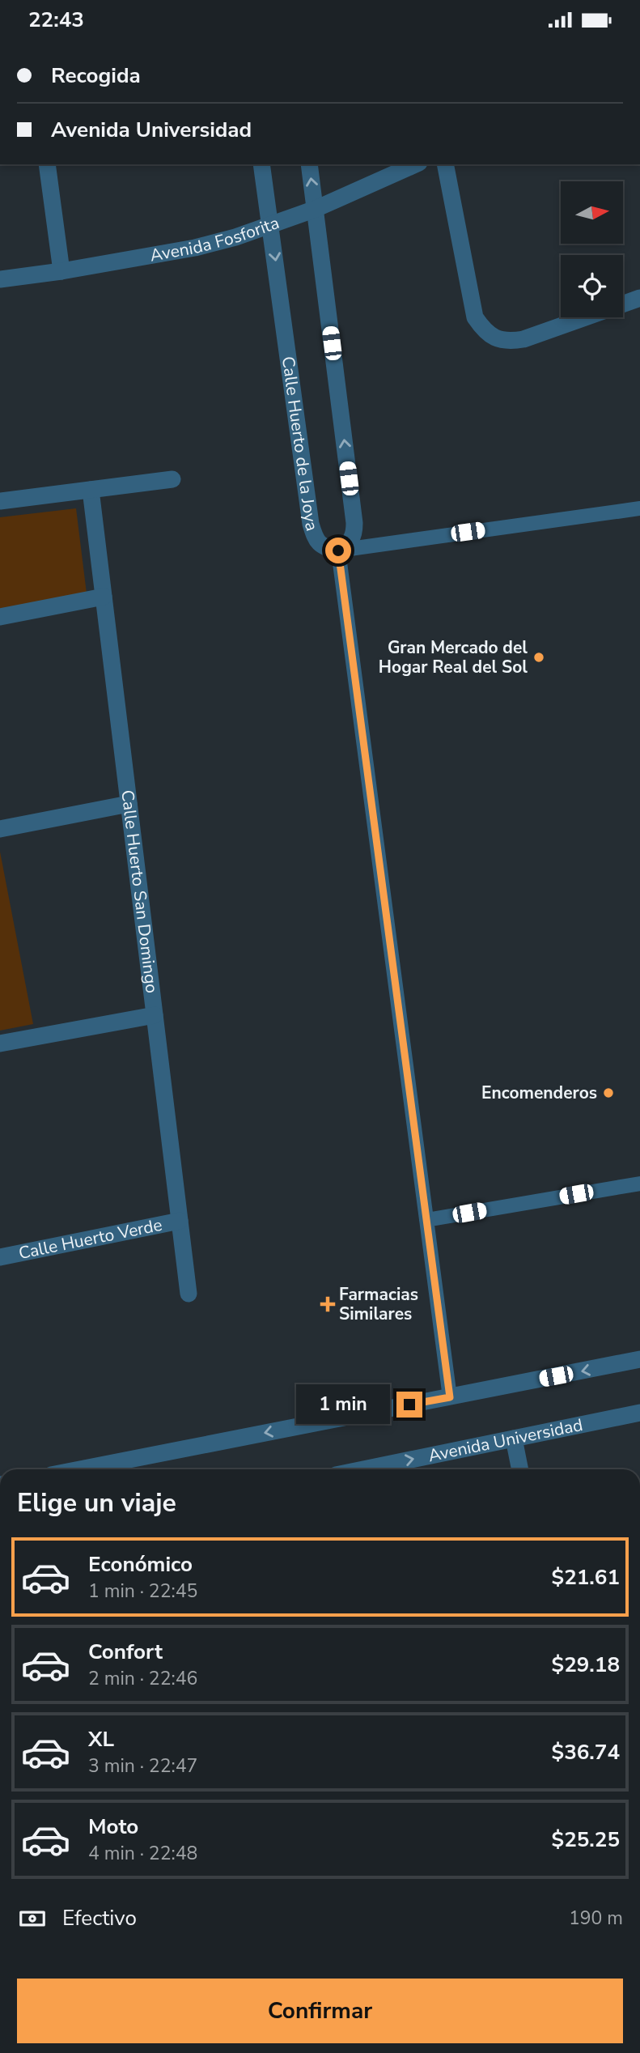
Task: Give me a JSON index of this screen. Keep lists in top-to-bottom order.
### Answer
{
  "streets": {
    "street": [
      "Avenida Fosforita",
      "Calle Huerto de la Joya",
      "Calle Huerto San Domingo",
      "Calle Huerto Verde",
      "Avenida Universidad"
    ]
  },
  "crossings": [
    ["Avenida Fosforita", "Calle Huerto de la Joya"],
    ["Calle Huerto San Domingo", "Calle Huerto Verde"]
  ],
  "places": {
    "other": ["Gran Mercado del Hogar Real del Sol", "Encomenderos"],
    "health": ["Farmacias Similares"]
  },
  "north": "right",
  "page": {
    "status": "22:43",
    "banner": ["Recogida", "Avenida Universidad"],
    "bubble": "1 min",
    "heading": "Elige un viaje",
    "list": [
      {
        "name": "Económico",
        "note": "1 min · 22:45",
        "value": "$21.61"
      },
      {
        "name": "Confort",
        "note": "2 min · 22:46",
        "value": "$29.18"
      },
      {
        "name": "XL",
        "note": "3 min · 22:47",
        "value": "$36.74"
      },
      {
        "name": "Moto",
        "note": "4 min · 22:48",
        "value": "$25.25"
      }
    ],
    "pay": ["Efectivo", "190 m"],
    "buttons": "Confirmar"
  }
}
